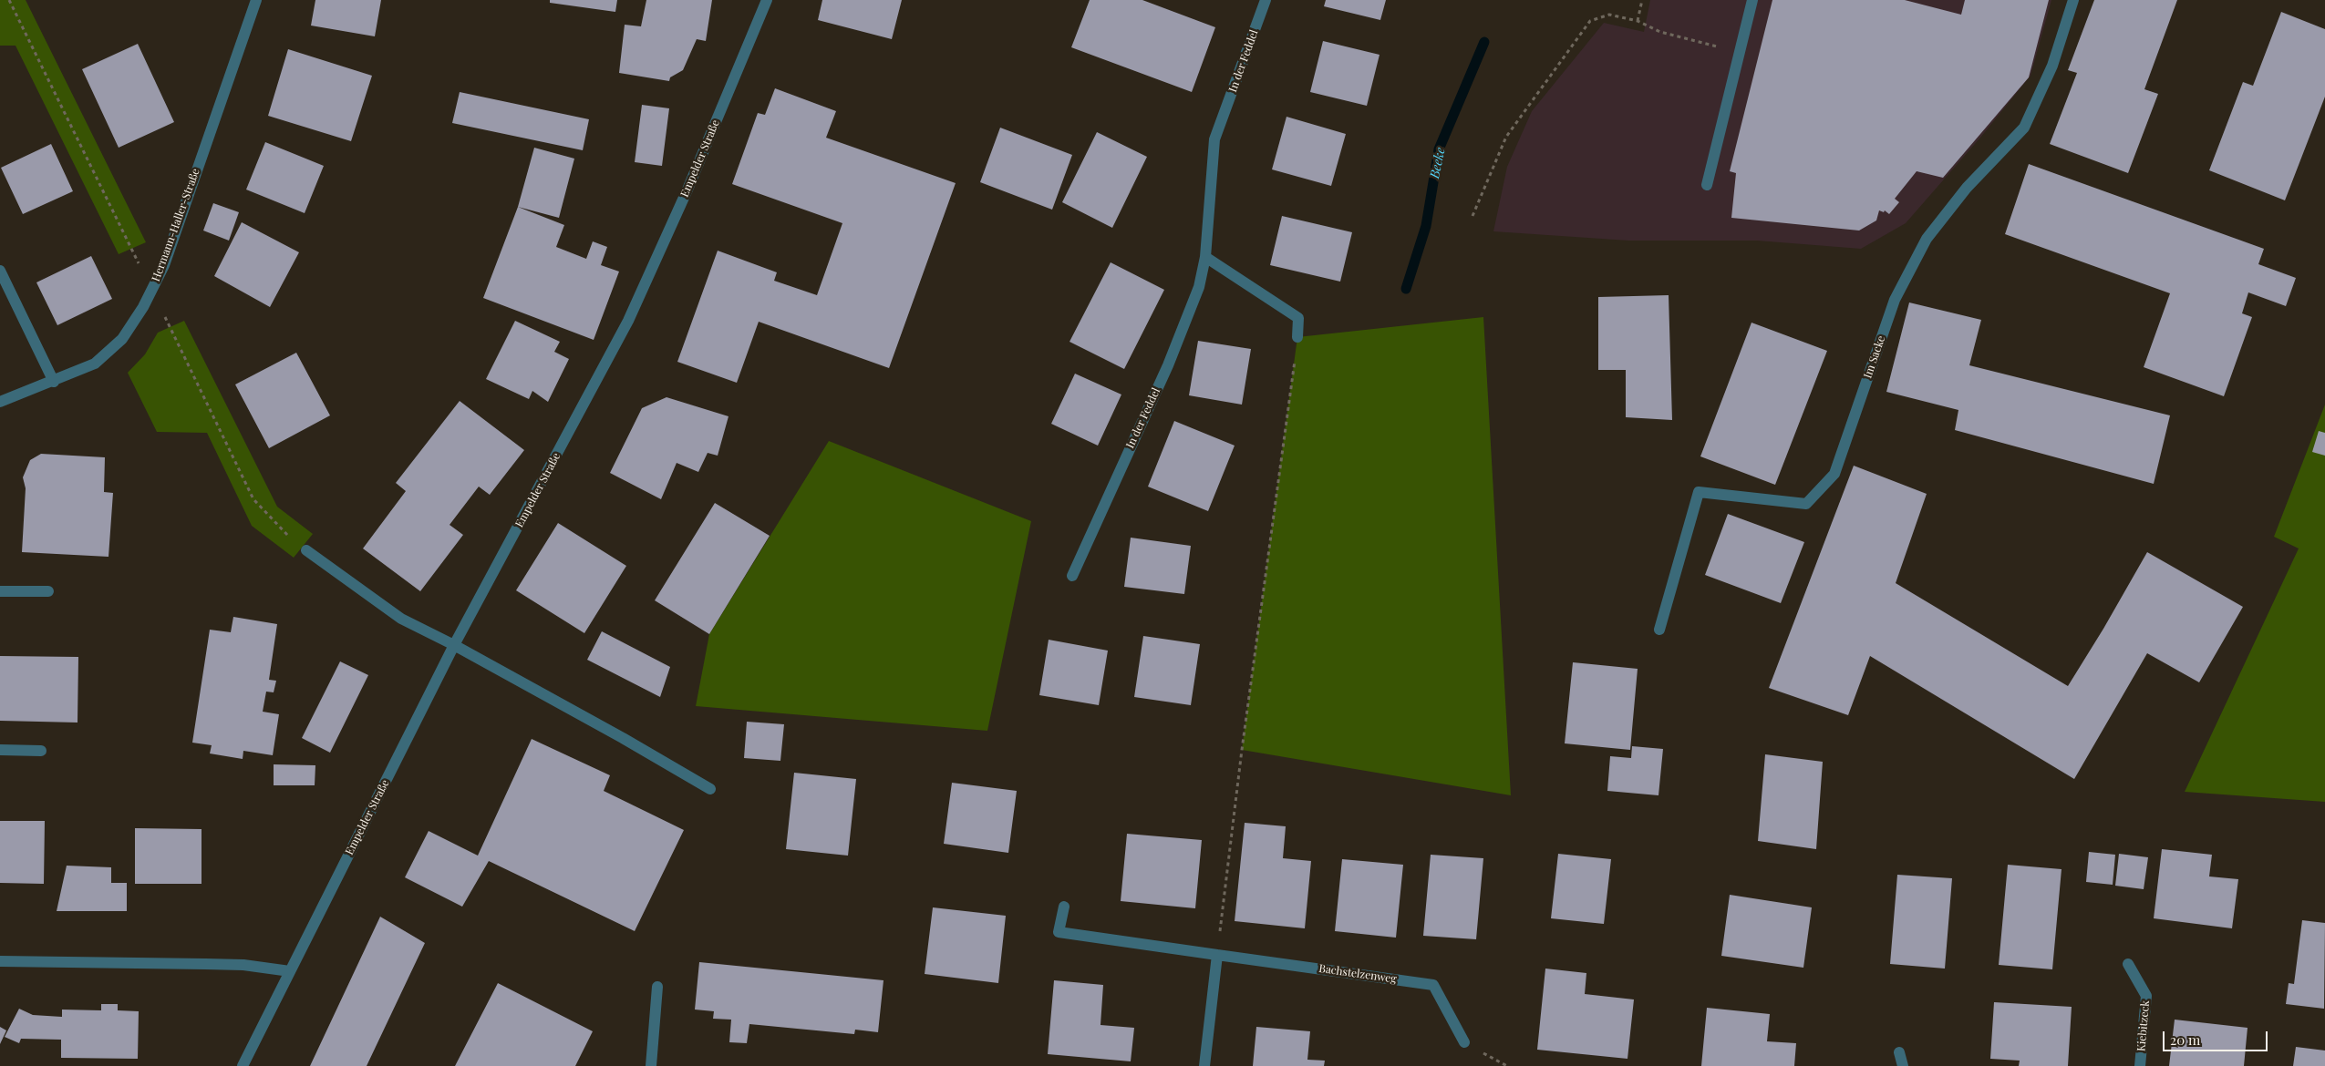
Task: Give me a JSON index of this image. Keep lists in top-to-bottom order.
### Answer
{
  "streets": {
    "street": [
      "In der Feddel",
      "Empelder Straße",
      "Hermann-Haller-Straße",
      "Im Sacke",
      "Bachstelzenweg",
      "Kiebitzeck"
    ]
  },
  "water": ["Beeke"],
  "scale_bar": "20 m"
}
